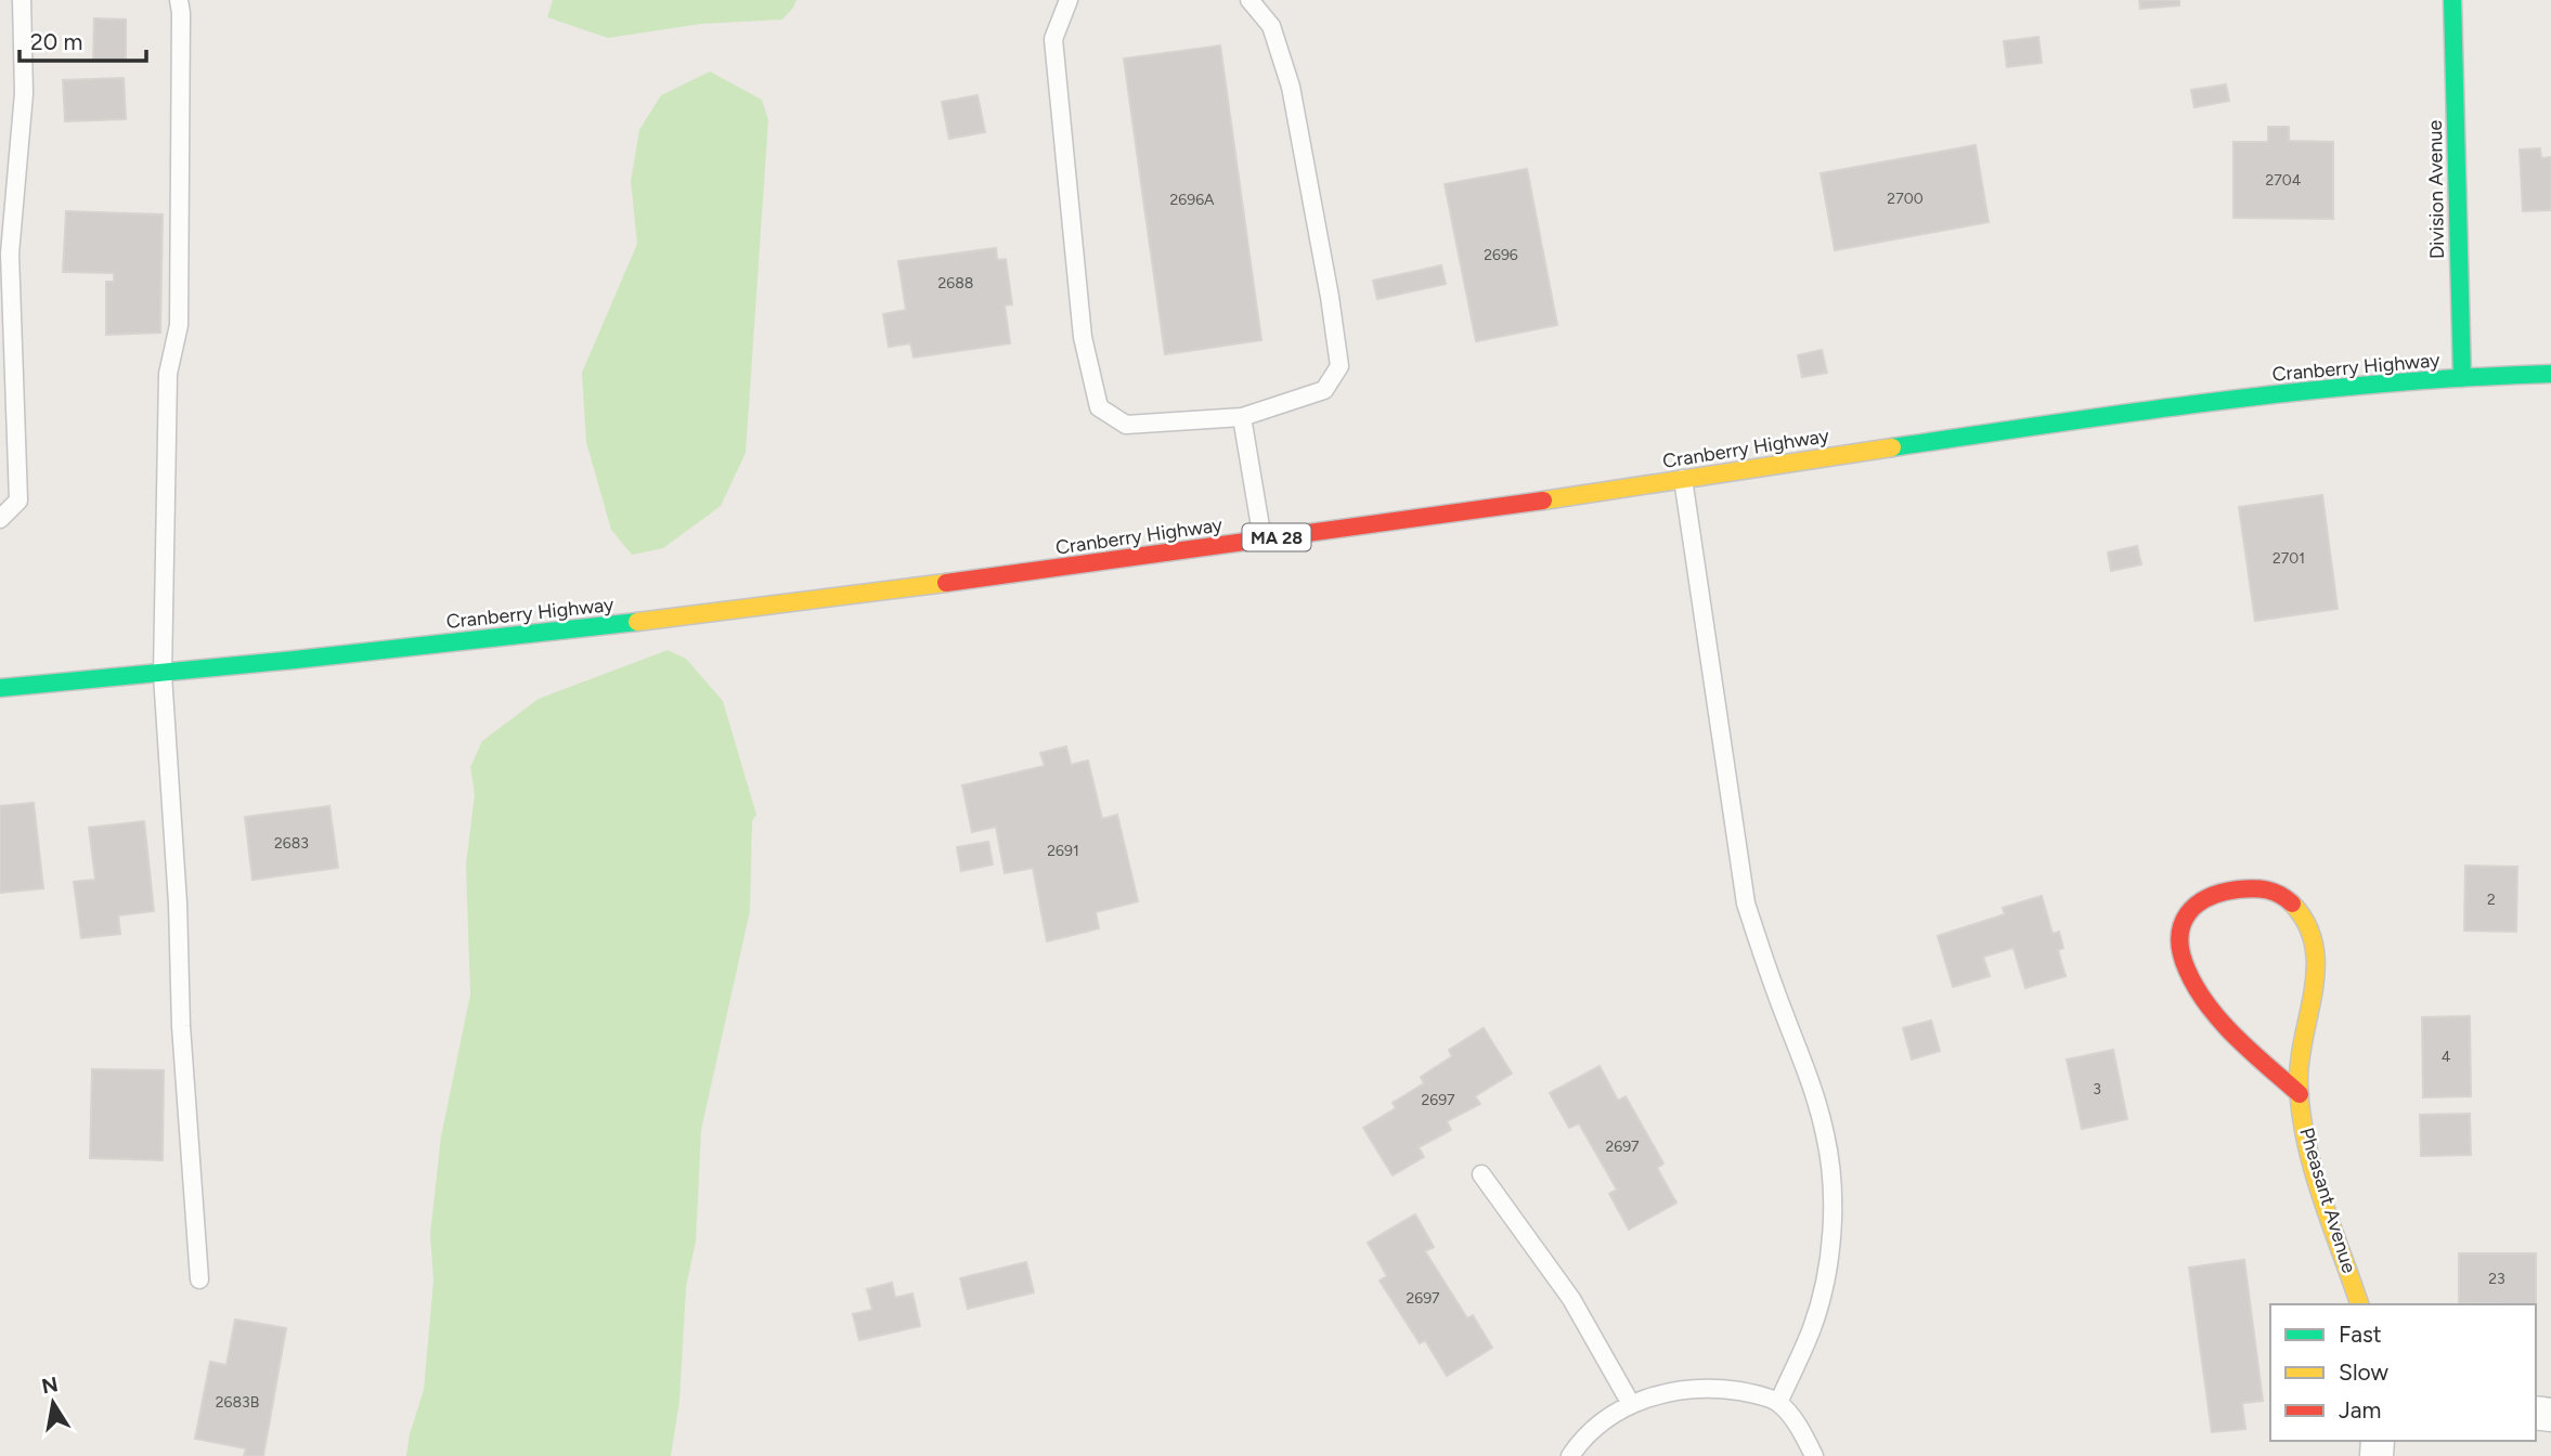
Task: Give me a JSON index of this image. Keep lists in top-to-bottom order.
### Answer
{
  "streets": {
    "main road": [
      "Division Avenue",
      "Cranberry Highway",
      "MA 28",
      "Pheasant Avenue"
    ]
  },
  "crossings": [
    ["Division Avenue", "Cranberry Highway"]
  ],
  "house_numbers": [
    "2704",
    "2700",
    "2696A",
    "2696",
    "2688",
    "2701",
    "2683",
    "2691",
    "2",
    "4",
    "3",
    "2697",
    "2697",
    "23",
    "2697",
    "2683B"
  ],
  "legend": ["Fast", "Slow", "Jam"],
  "scale_bar": "20 m",
  "north": "top"
}
